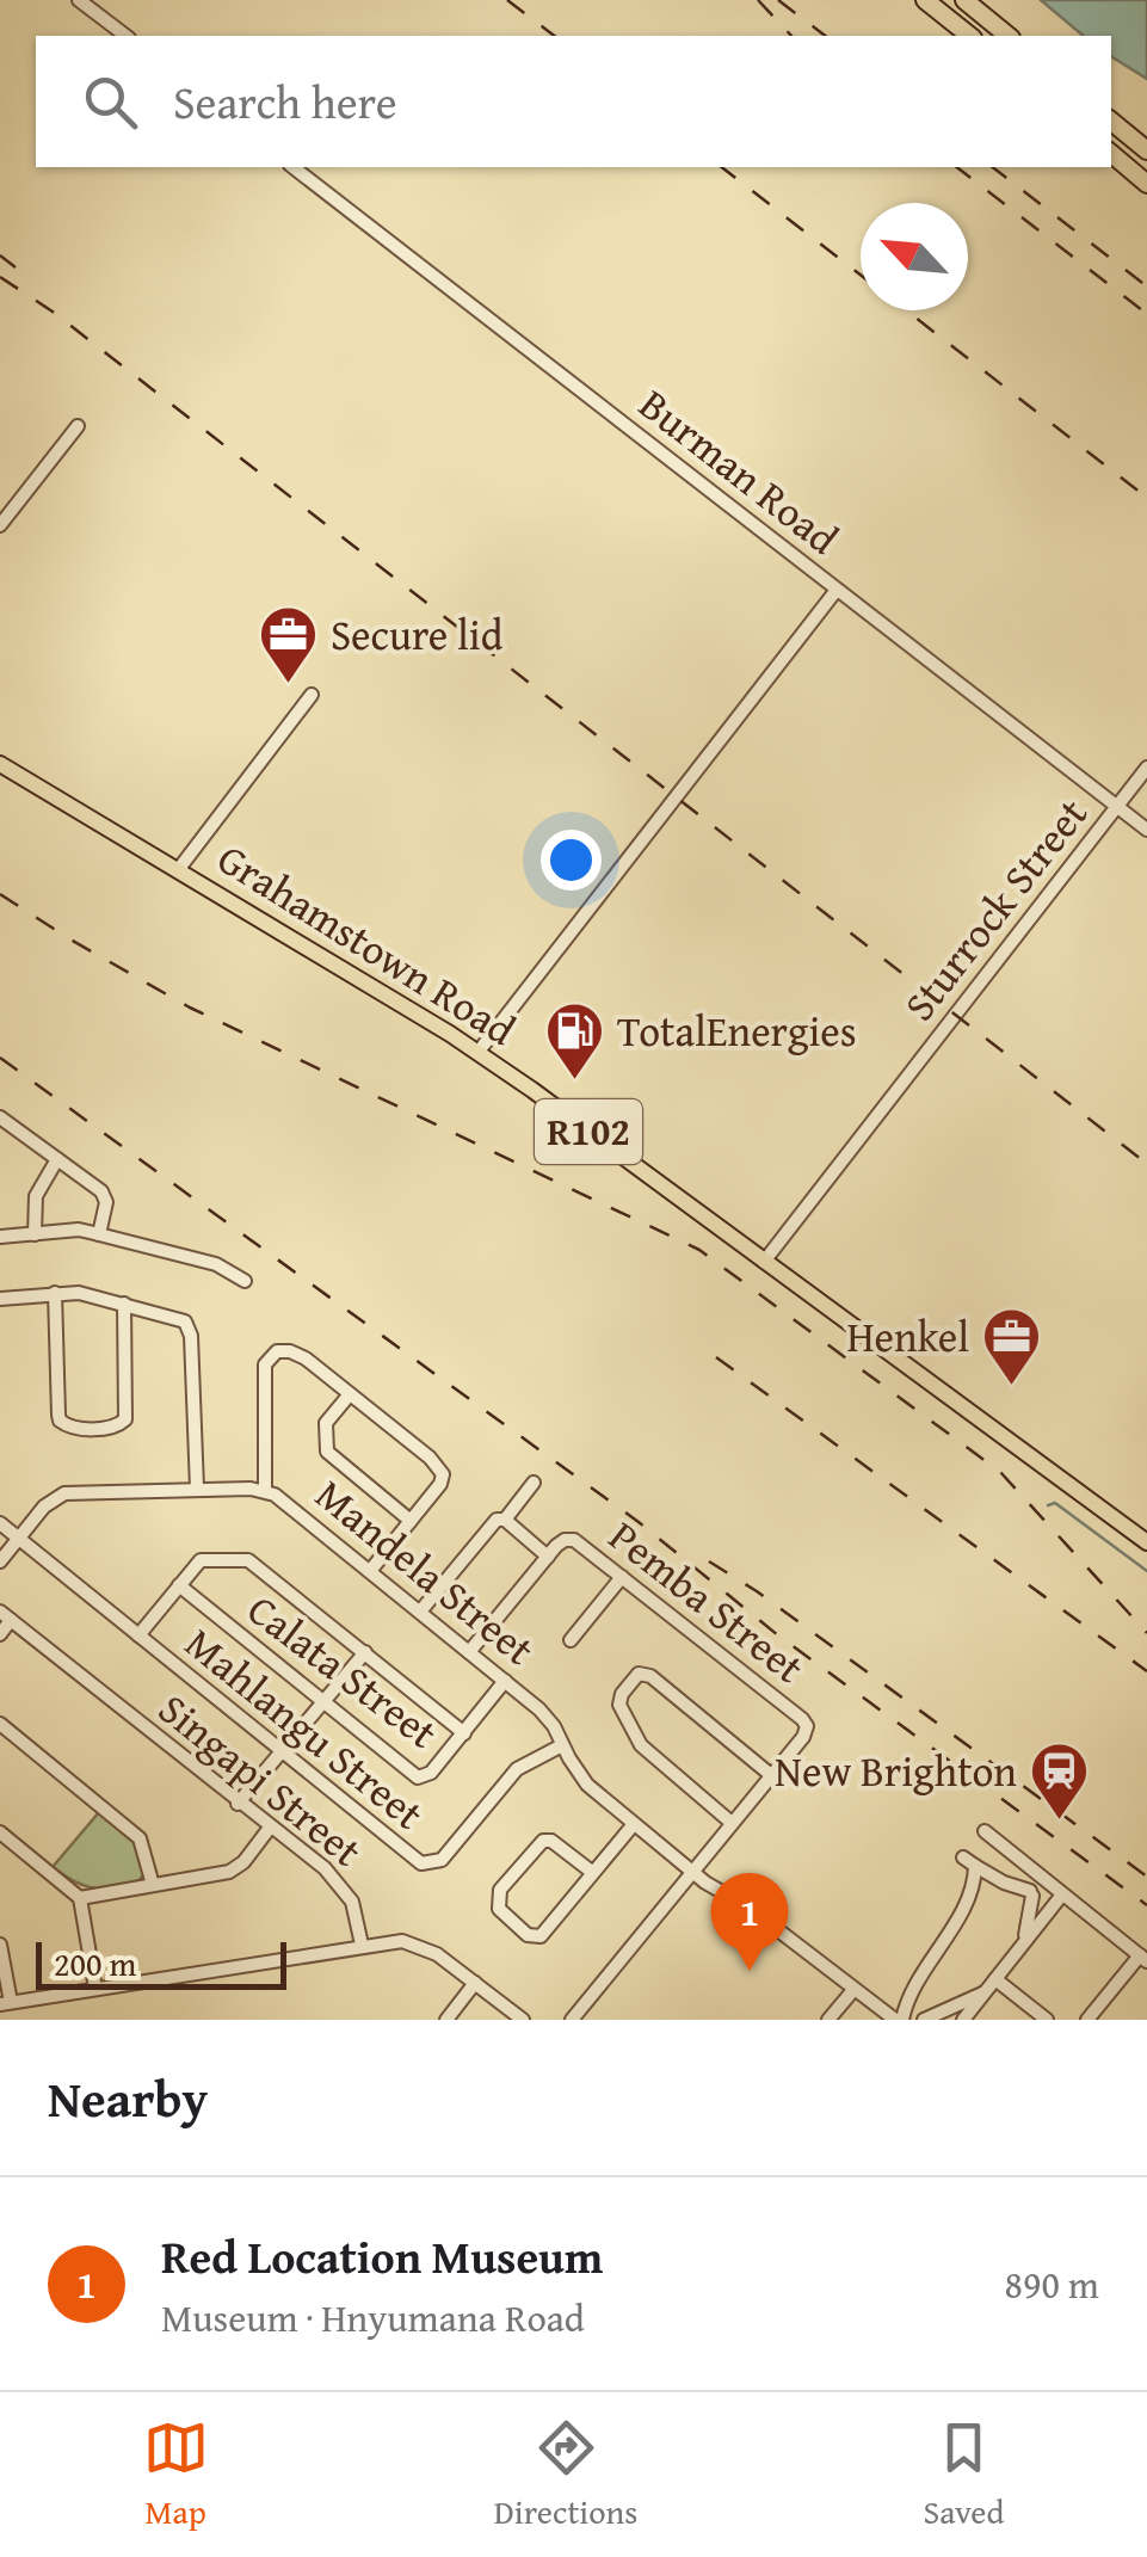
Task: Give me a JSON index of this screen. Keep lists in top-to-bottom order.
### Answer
{
  "streets": {
    "main road": ["Grahamstown Road", "R102"],
    "street": [
      "Burman Road",
      "Sturrock Street",
      "Mandela Street",
      "Pemba Street",
      "Calata Street",
      "Mahlangu Street",
      "Singapi Street"
    ]
  },
  "crossings": [
    ["Burman Road", "Sturrock Street"],
    ["Sturrock Street", "Grahamstown Road"],
    ["Mandela Street", "Pemba Street"],
    ["Mandela Street", "Calata Street"],
    ["Mandela Street", "Mahlangu Street"]
  ],
  "places": {
    "office": ["Secure lid", "Henkel"],
    "fuel station": ["TotalEnergies"],
    "station": ["New Brighton"]
  },
  "scale_bar": "200 m",
  "north": "top left",
  "page": {
    "search": "Search here",
    "pins": "1",
    "scale": "200 m",
    "heading": "Nearby",
    "list": [
      {
        "mark": "1",
        "name": "Red Location Museum",
        "note": "Museum · Hnyumana Road",
        "value": "890 m"
      }
    ],
    "nav": ["Map", "Directions", "Saved"]
  }
}
